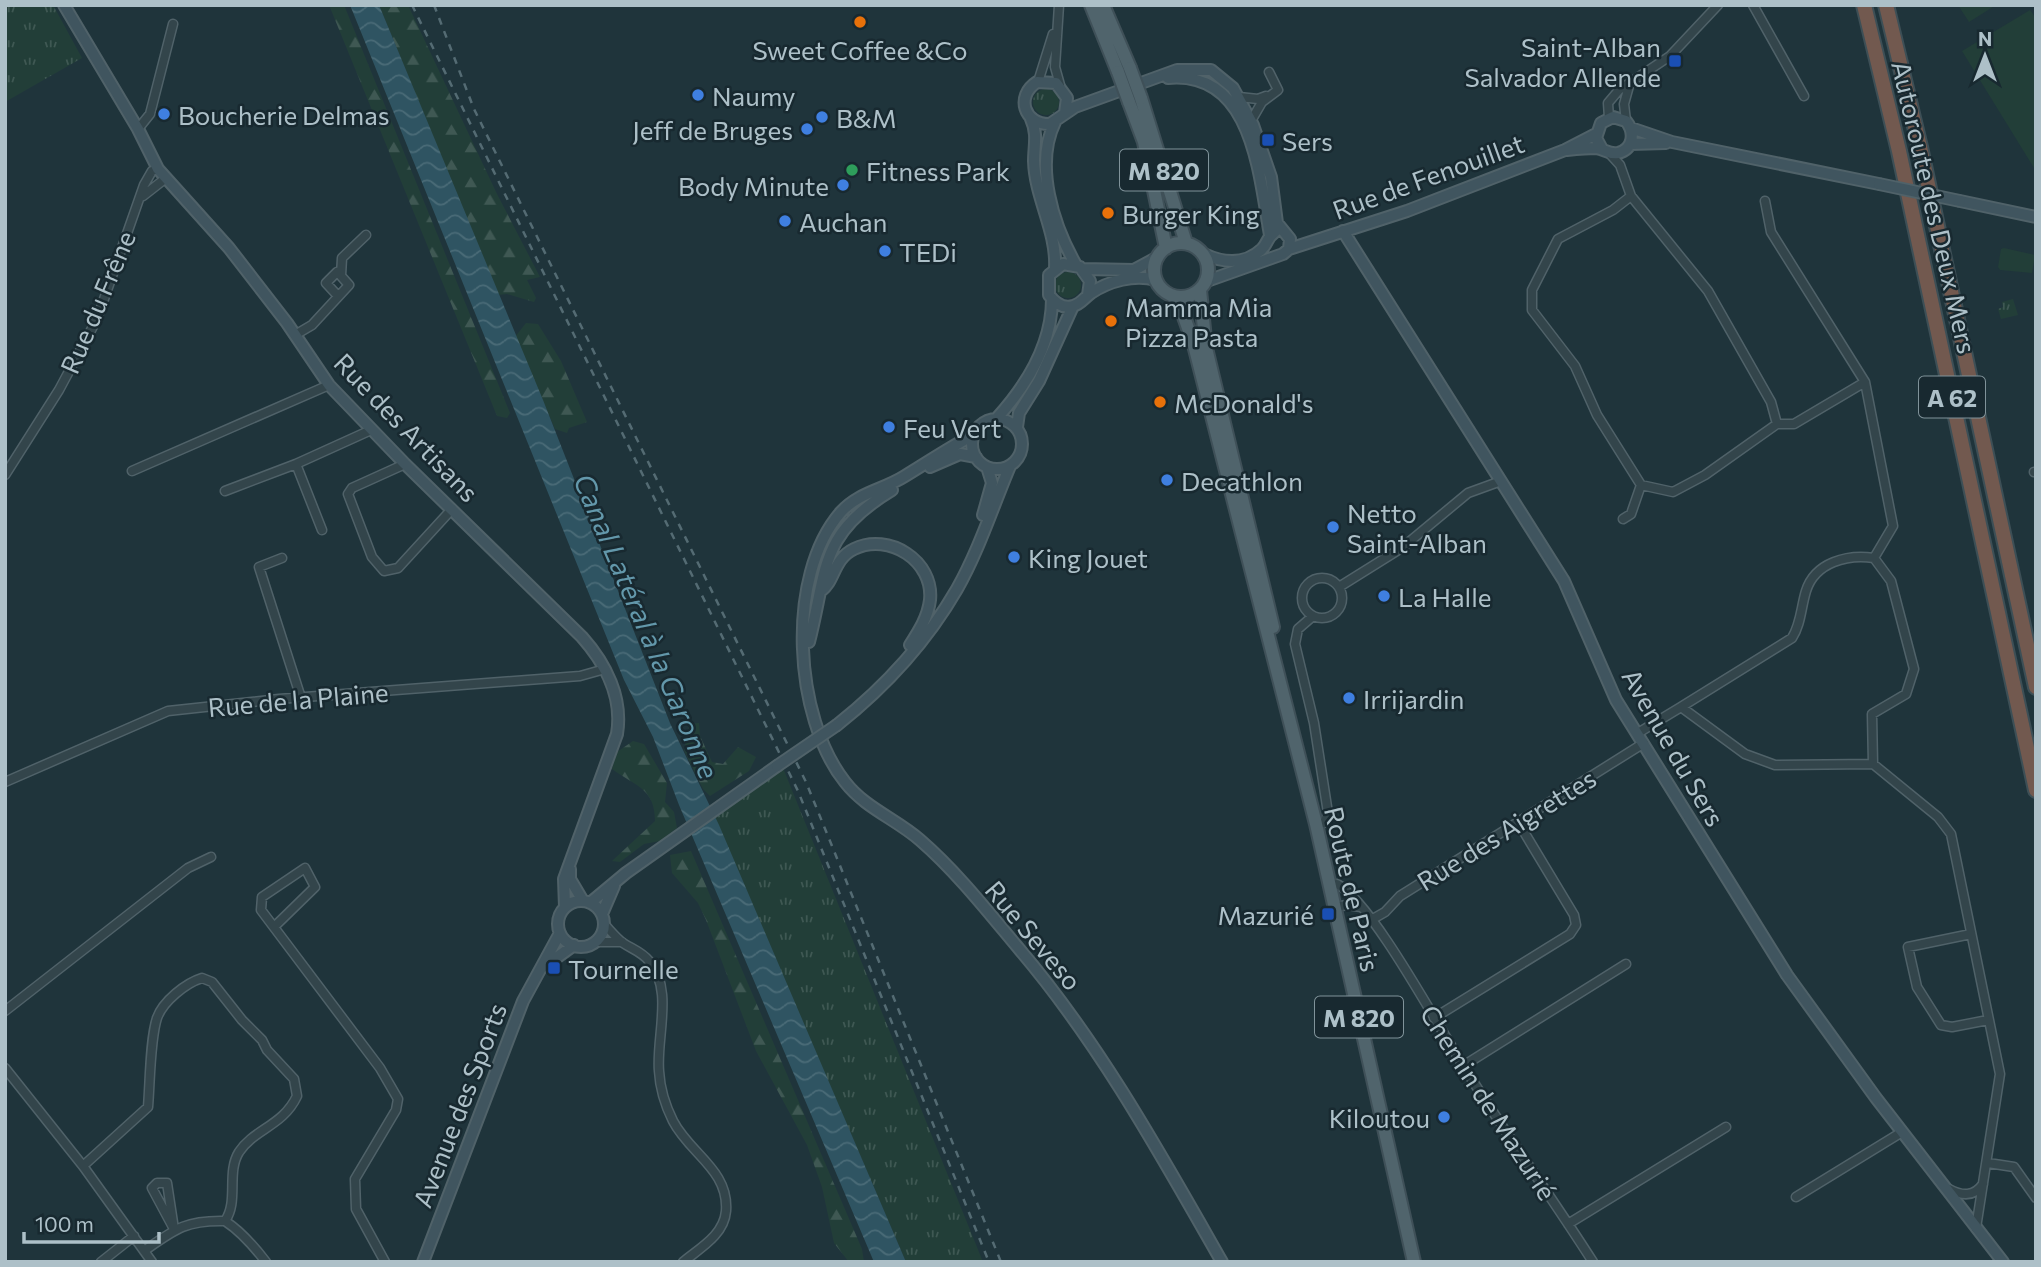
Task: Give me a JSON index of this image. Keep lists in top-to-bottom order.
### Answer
{
  "streets": {
    "highway": ["Autoroute des Deux Mers", "A 62"],
    "main road": [
      "M 820",
      "Rue de Fenouillet",
      "Rue des Artisans",
      "Avenue du Sers",
      "Route de Paris",
      "Rue Seveso",
      "Avenue des Sports"
    ],
    "street": [
      "Rue du Frêne",
      "Rue de la Plaine",
      "Rue des Aigrettes",
      "Chemin de Mazurié"
    ]
  },
  "crossings": [
    ["M 820", "Route de Paris"],
    ["Rue de Fenouillet", "Avenue du Sers"],
    ["Rue du Frêne", "Rue des Artisans"],
    ["Rue des Artisans", "Rue de la Plaine"],
    ["Rue des Artisans", "Avenue des Sports"],
    ["Avenue du Sers", "Rue des Aigrettes"],
    ["Rue des Aigrettes", "Chemin de Mazurié"],
    ["Route de Paris", "Chemin de Mazurié"]
  ],
  "water": ["Canal Latéral à la Garonne"],
  "places": {
    "other": [
      "Sweet Coffee &Co",
      "Naumy",
      "Boucherie Delmas",
      "B&M",
      "Jeff de Bruges",
      "Fitness Park",
      "Body Minute",
      "Burger King",
      "Auchan",
      "TEDi",
      "Mamma Mia Pizza Pasta",
      "McDonald's",
      "Feu Vert",
      "Decathlon",
      "Netto Saint-Alban",
      "King Jouet",
      "La Halle",
      "Irrijardin",
      "Kiloutou"
    ],
    "transit": [
      "Saint-Alban Salvador Allende",
      "Sers",
      "Mazurié",
      "Tournelle"
    ]
  },
  "scale_bar": "100 m",
  "north": "top"
}
